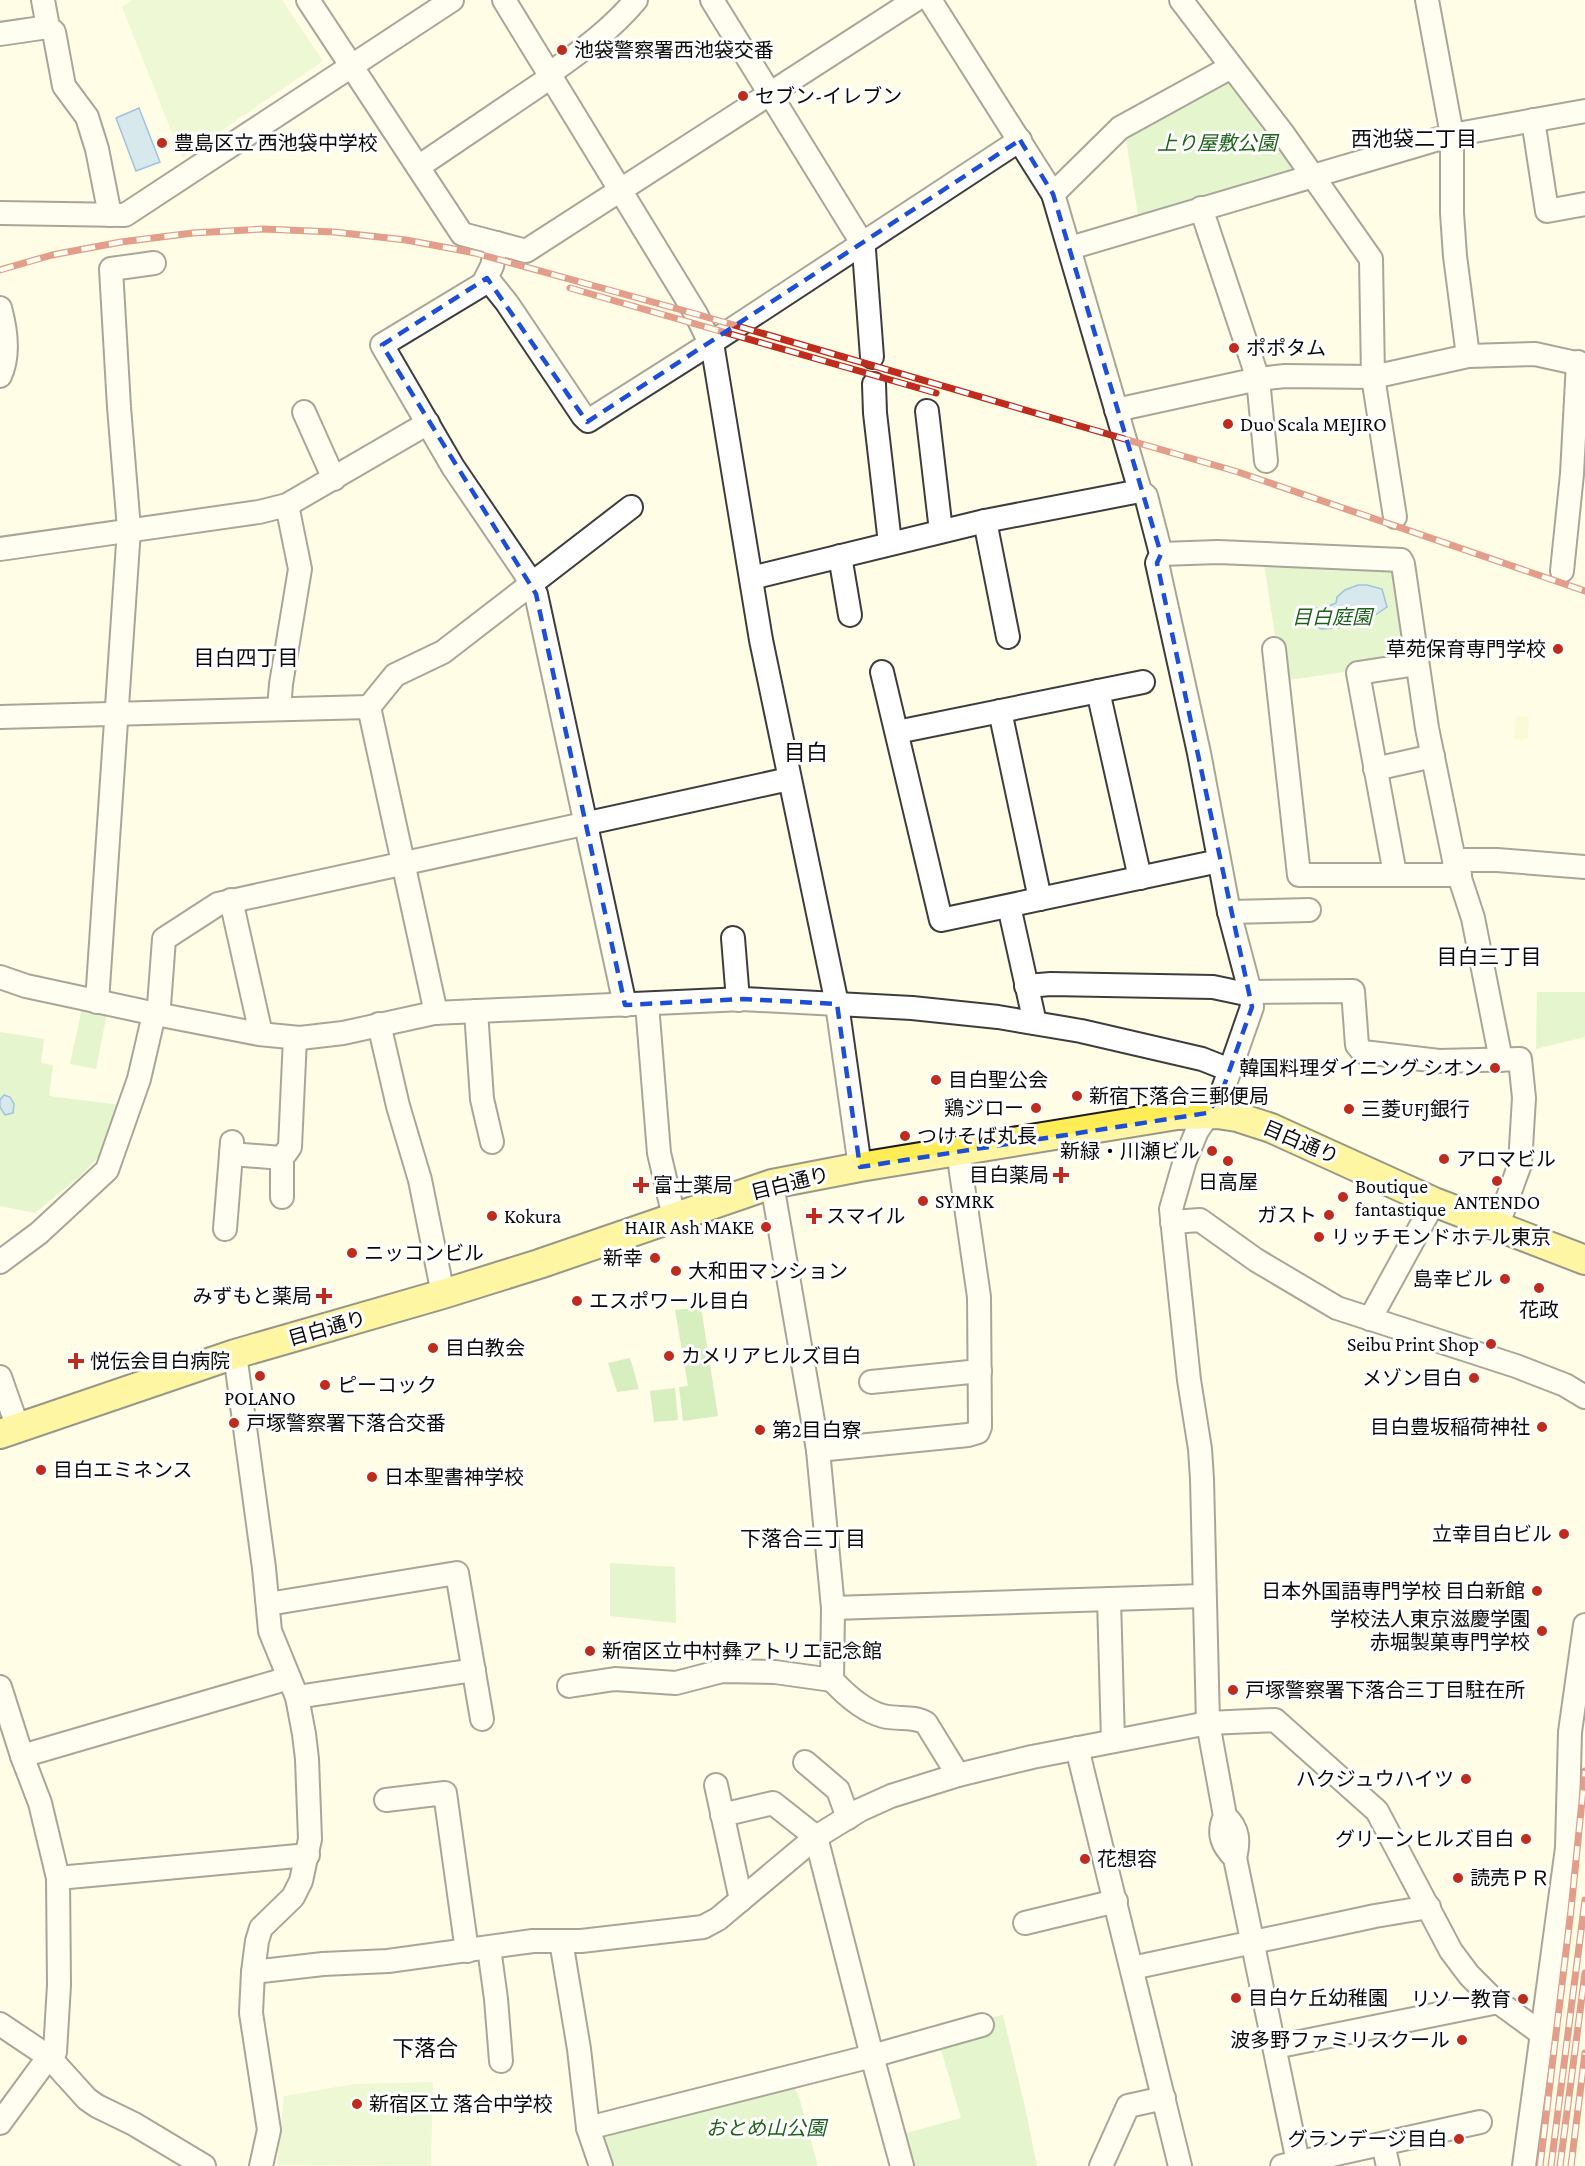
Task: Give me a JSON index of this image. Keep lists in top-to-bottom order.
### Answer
{
  "streets": {
    "main road": ["目白通り"]
  },
  "districts": [
    "西池袋二丁目",
    "目白四丁目",
    "目白",
    "目白三丁目",
    "下落合三丁目",
    "下落合"
  ],
  "parks": ["上り屋敷公園", "目白庭園", "おとめ山公園"],
  "places": {
    "other": [
      "池袋警察署西池袋交番",
      "セブン-イレブン",
      "豊島区立 西池袋中学校",
      "ポポタム",
      "Duo Scala MEJIRO",
      "草苑保育専門学校",
      "韓国料理ダイニング シオン",
      "目白聖公会",
      "新宿下落合三郵便局",
      "鶏ジロー",
      "三菱UFJ銀行",
      "つけそば丸長",
      "新緑・川瀬ビル",
      "アロマビル",
      "日高屋",
      "ANTENDO",
      "Boutique fantastique",
      "SYMRK",
      "ガスト",
      "Kokura",
      "HAIR Ash MAKE",
      "リッチモンドホテル東京",
      "ニッコンビル",
      "新幸",
      "大和田マンション",
      "島幸ビル",
      "花政",
      "エスポワール目白",
      "Seibu Print Shop",
      "目白教会",
      "カメリアヒルズ目白",
      "POLANO",
      "メゾン目白",
      "ピーコック",
      "戸塚警察署下落合交番",
      "目白豊坂稲荷神社",
      "第2目白寮",
      "目白エミネンス",
      "日本聖書神学校",
      "立幸目白ビル",
      "日本外国語専門学校 目白新館",
      "学校法人東京滋慶学園 赤堀製菓専門学校",
      "新宿区立中村彝アトリエ記念館",
      "戸塚警察署下落合三丁目駐在所",
      "ハクジュウハイツ",
      "グリーンヒルズ目白",
      "花想容",
      "読売ＰＲ",
      "目白ケ丘幼稚園",
      "リソー教育",
      "波多野ファミリスクール",
      "新宿区立 落合中学校",
      "グランデージ目白"
    ],
    "health": [
      "目白薬局",
      "富士薬局",
      "スマイル",
      "みずもと薬局",
      "悦伝会目白病院"
    ]
  }
}
